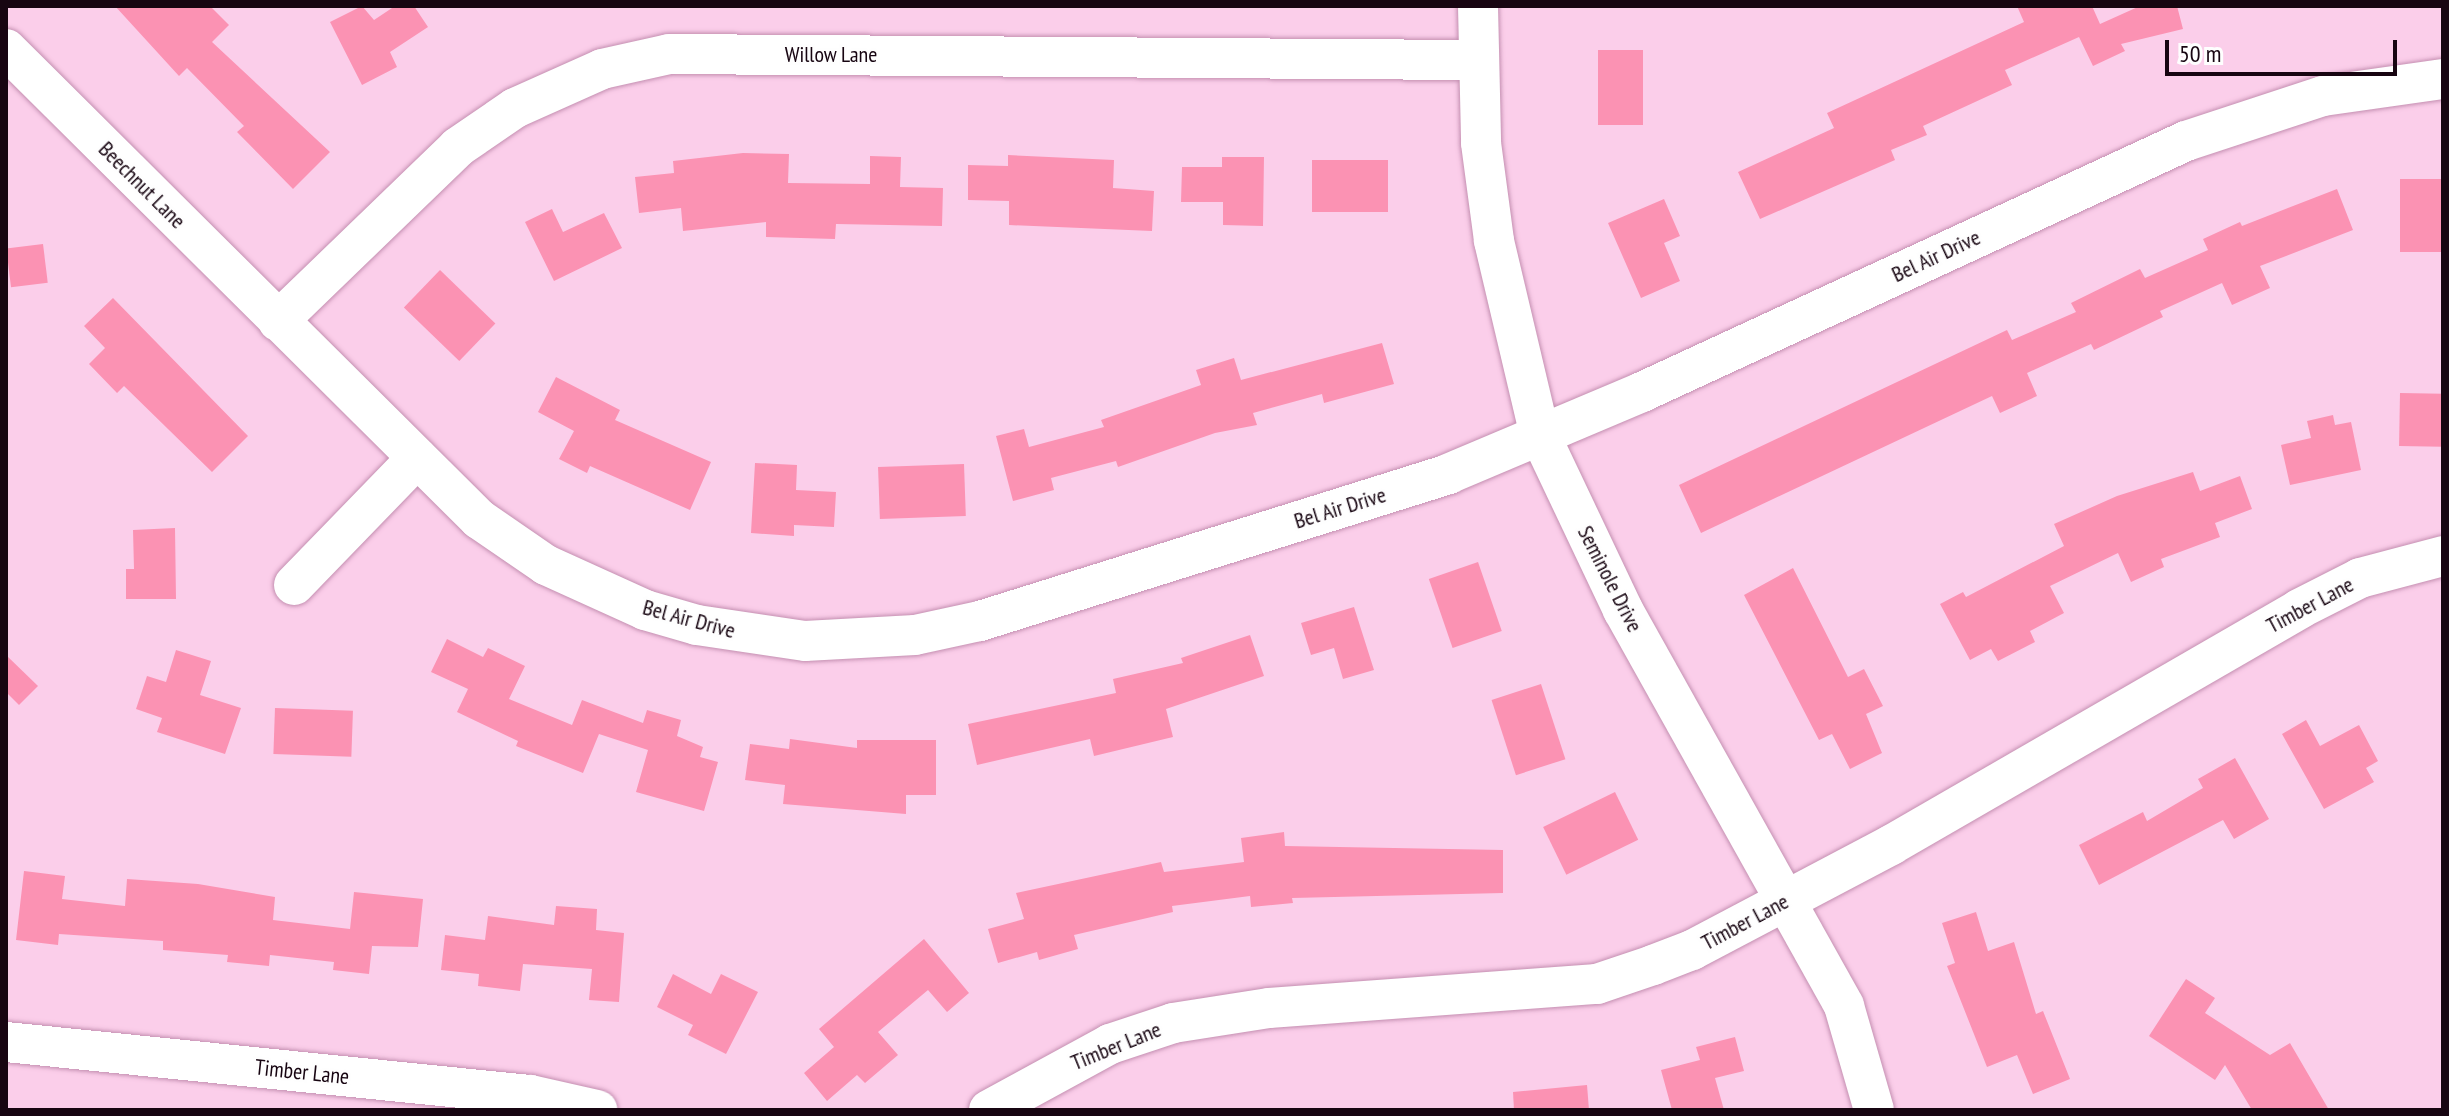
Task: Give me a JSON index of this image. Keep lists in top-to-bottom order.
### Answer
{
  "streets": {
    "street": [
      "Willow Lane",
      "Beechnut Lane",
      "Bel Air Drive",
      "Seminole Drive",
      "Timber Lane"
    ]
  },
  "crossings": [
    ["Willow Lane", "Beechnut Lane"],
    ["Willow Lane", "Bel Air Drive"],
    ["Willow Lane", "Seminole Drive"],
    ["Beechnut Lane", "Bel Air Drive"],
    ["Bel Air Drive", "Seminole Drive"],
    ["Seminole Drive", "Timber Lane"]
  ],
  "scale_bar": "50 m"
}
